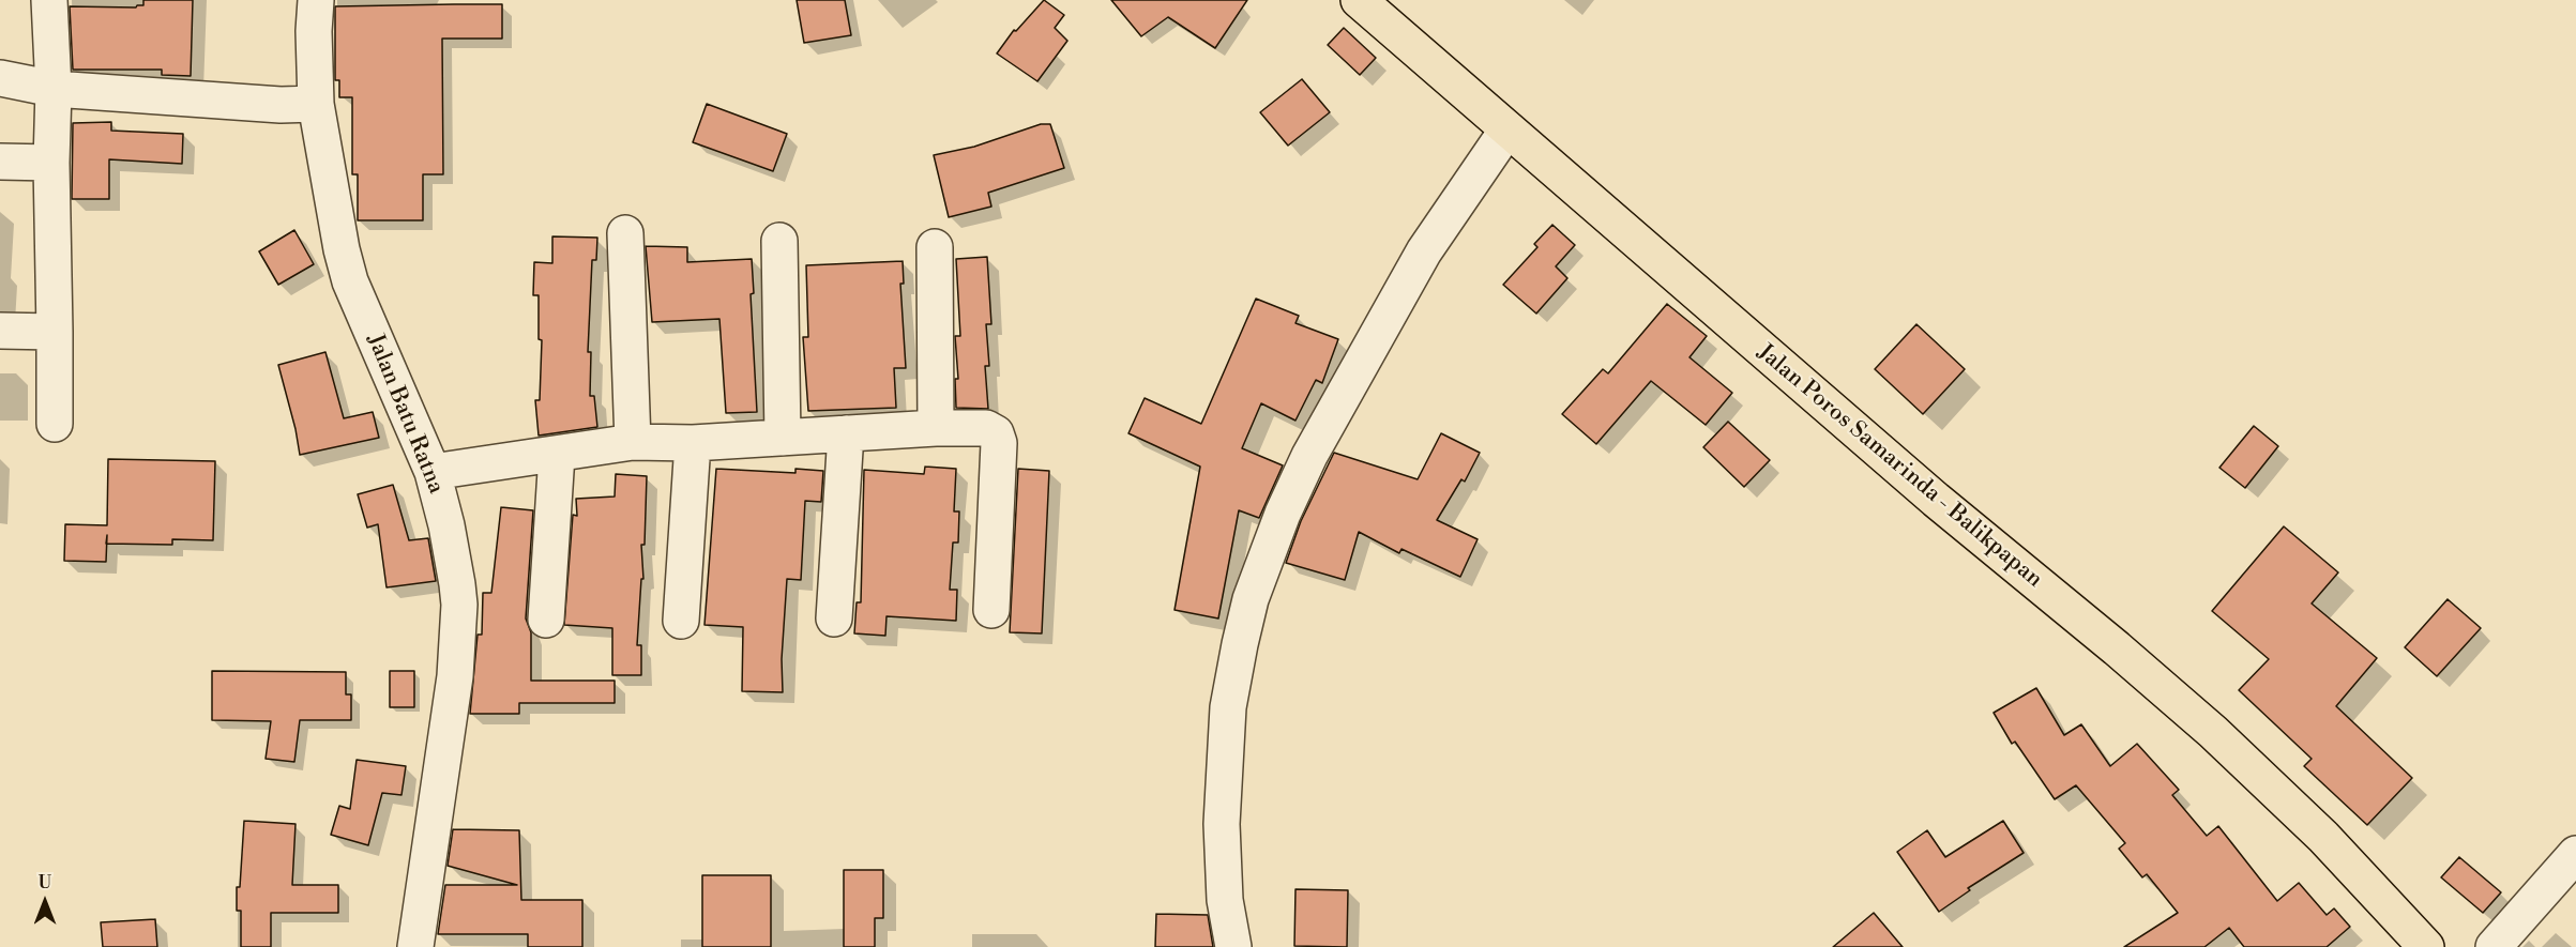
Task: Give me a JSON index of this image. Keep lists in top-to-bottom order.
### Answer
{
  "streets": {
    "highway": ["Jalan Poros Samarinda - Balikpapan"],
    "street": ["Jalan Batu Ratna"]
  },
  "north": "top"
}
